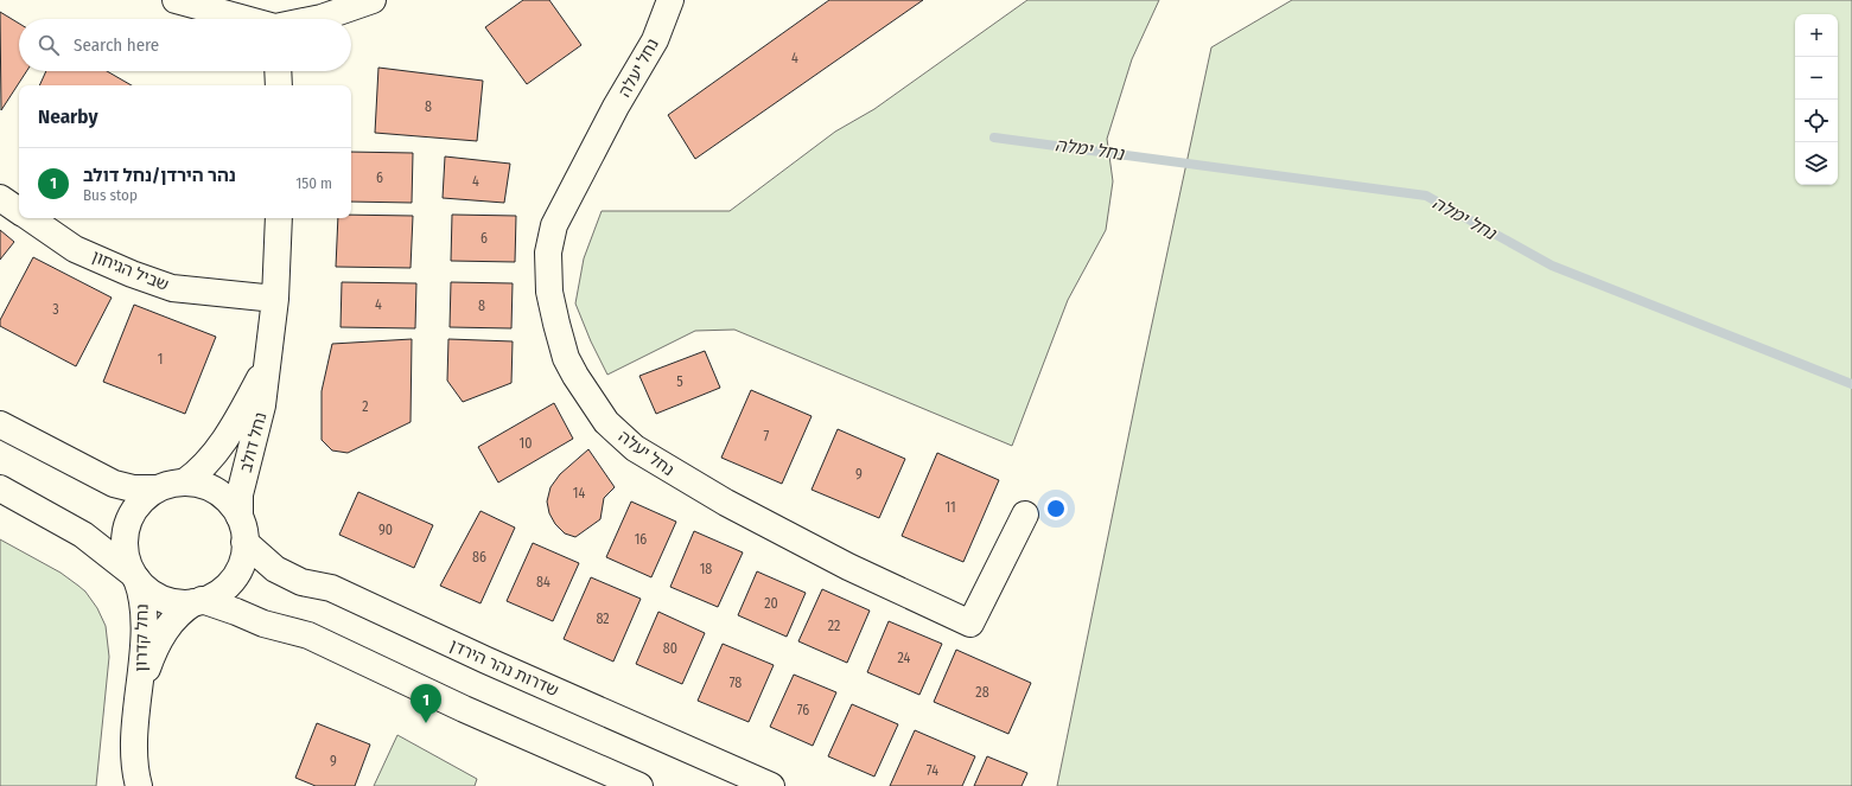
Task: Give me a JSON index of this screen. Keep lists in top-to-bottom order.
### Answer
{
  "streets": {
    "street": [
      "נחל יעלה",
      "שביל הגיחון",
      "נחל דולב",
      "נחל קדרון",
      "שדרות נהר הירדן"
    ]
  },
  "crossings": [
    ["שביל הגיחון", "נחל דולב"],
    ["נחל דולב", "נחל קדרון"],
    ["נחל דולב", "שדרות נהר הירדן"],
    ["נחל קדרון", "שדרות נהר הירדן"]
  ],
  "water": ["נחל ימלה"],
  "house_numbers": [
    "4",
    "8",
    "6",
    "4",
    "6",
    "4",
    "8",
    "3",
    "1",
    "5",
    "2",
    "7",
    "10",
    "9",
    "14",
    "11",
    "90",
    "16",
    "86",
    "18",
    "84",
    "20",
    "82",
    "22",
    "80",
    "24",
    "78",
    "28",
    "76",
    "9",
    "74"
  ],
  "page": {
    "map_buttons": ["+", "−"],
    "search": "Search here",
    "heading": "Nearby",
    "list": [
      {
        "mark": "1",
        "name": "נהר הירדן/נחל דולב",
        "note": "Bus stop",
        "value": "150 m"
      }
    ],
    "pins": "1"
  }
}
